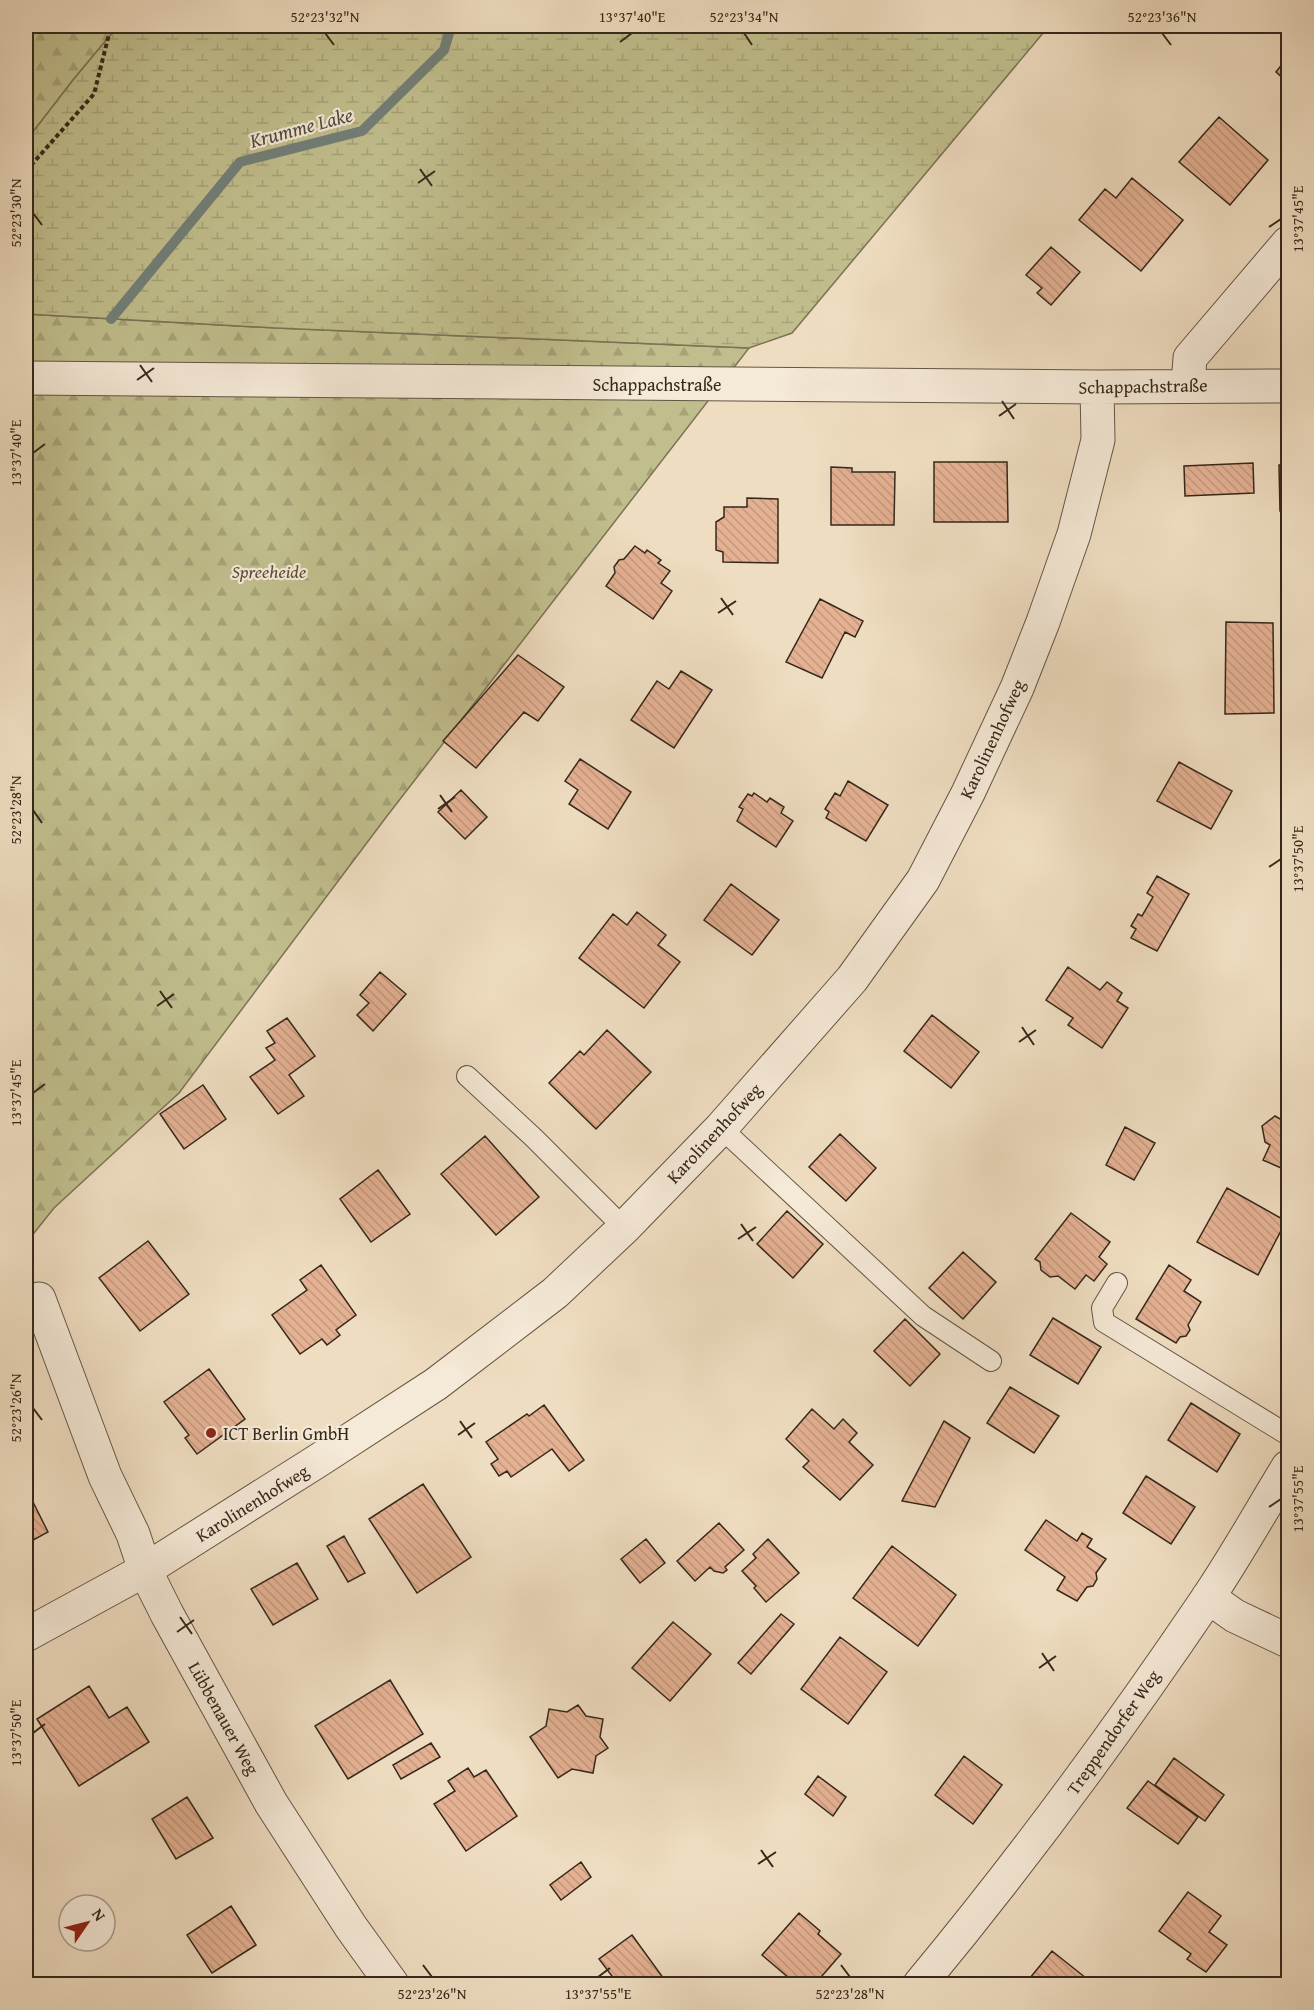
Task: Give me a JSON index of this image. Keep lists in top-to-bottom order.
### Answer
{
  "streets": {
    "street": [
      "Schappachstraße",
      "Karolinenhofweg",
      "Lübbenauer Weg",
      "Treppendorfer Weg"
    ]
  },
  "crossings": [
    ["Schappachstraße", "Karolinenhofweg"],
    ["Karolinenhofweg", "Lübbenauer Weg"]
  ],
  "water": ["Krumme Lake"],
  "parks": ["Spreeheide"],
  "places": ["ICT Berlin GmbH"],
  "north": "top right",
  "coordinates": [
    "52°23'32\"N",
    "13°37'40\"E",
    "52°23'34\"N",
    "52°23'36\"N",
    "52°23'30\"N",
    "13°37'45\"E",
    "52°23'28\"N",
    "13°37'50\"E",
    "52°23'26\"N",
    "13°37'55\"E"
  ]
}
